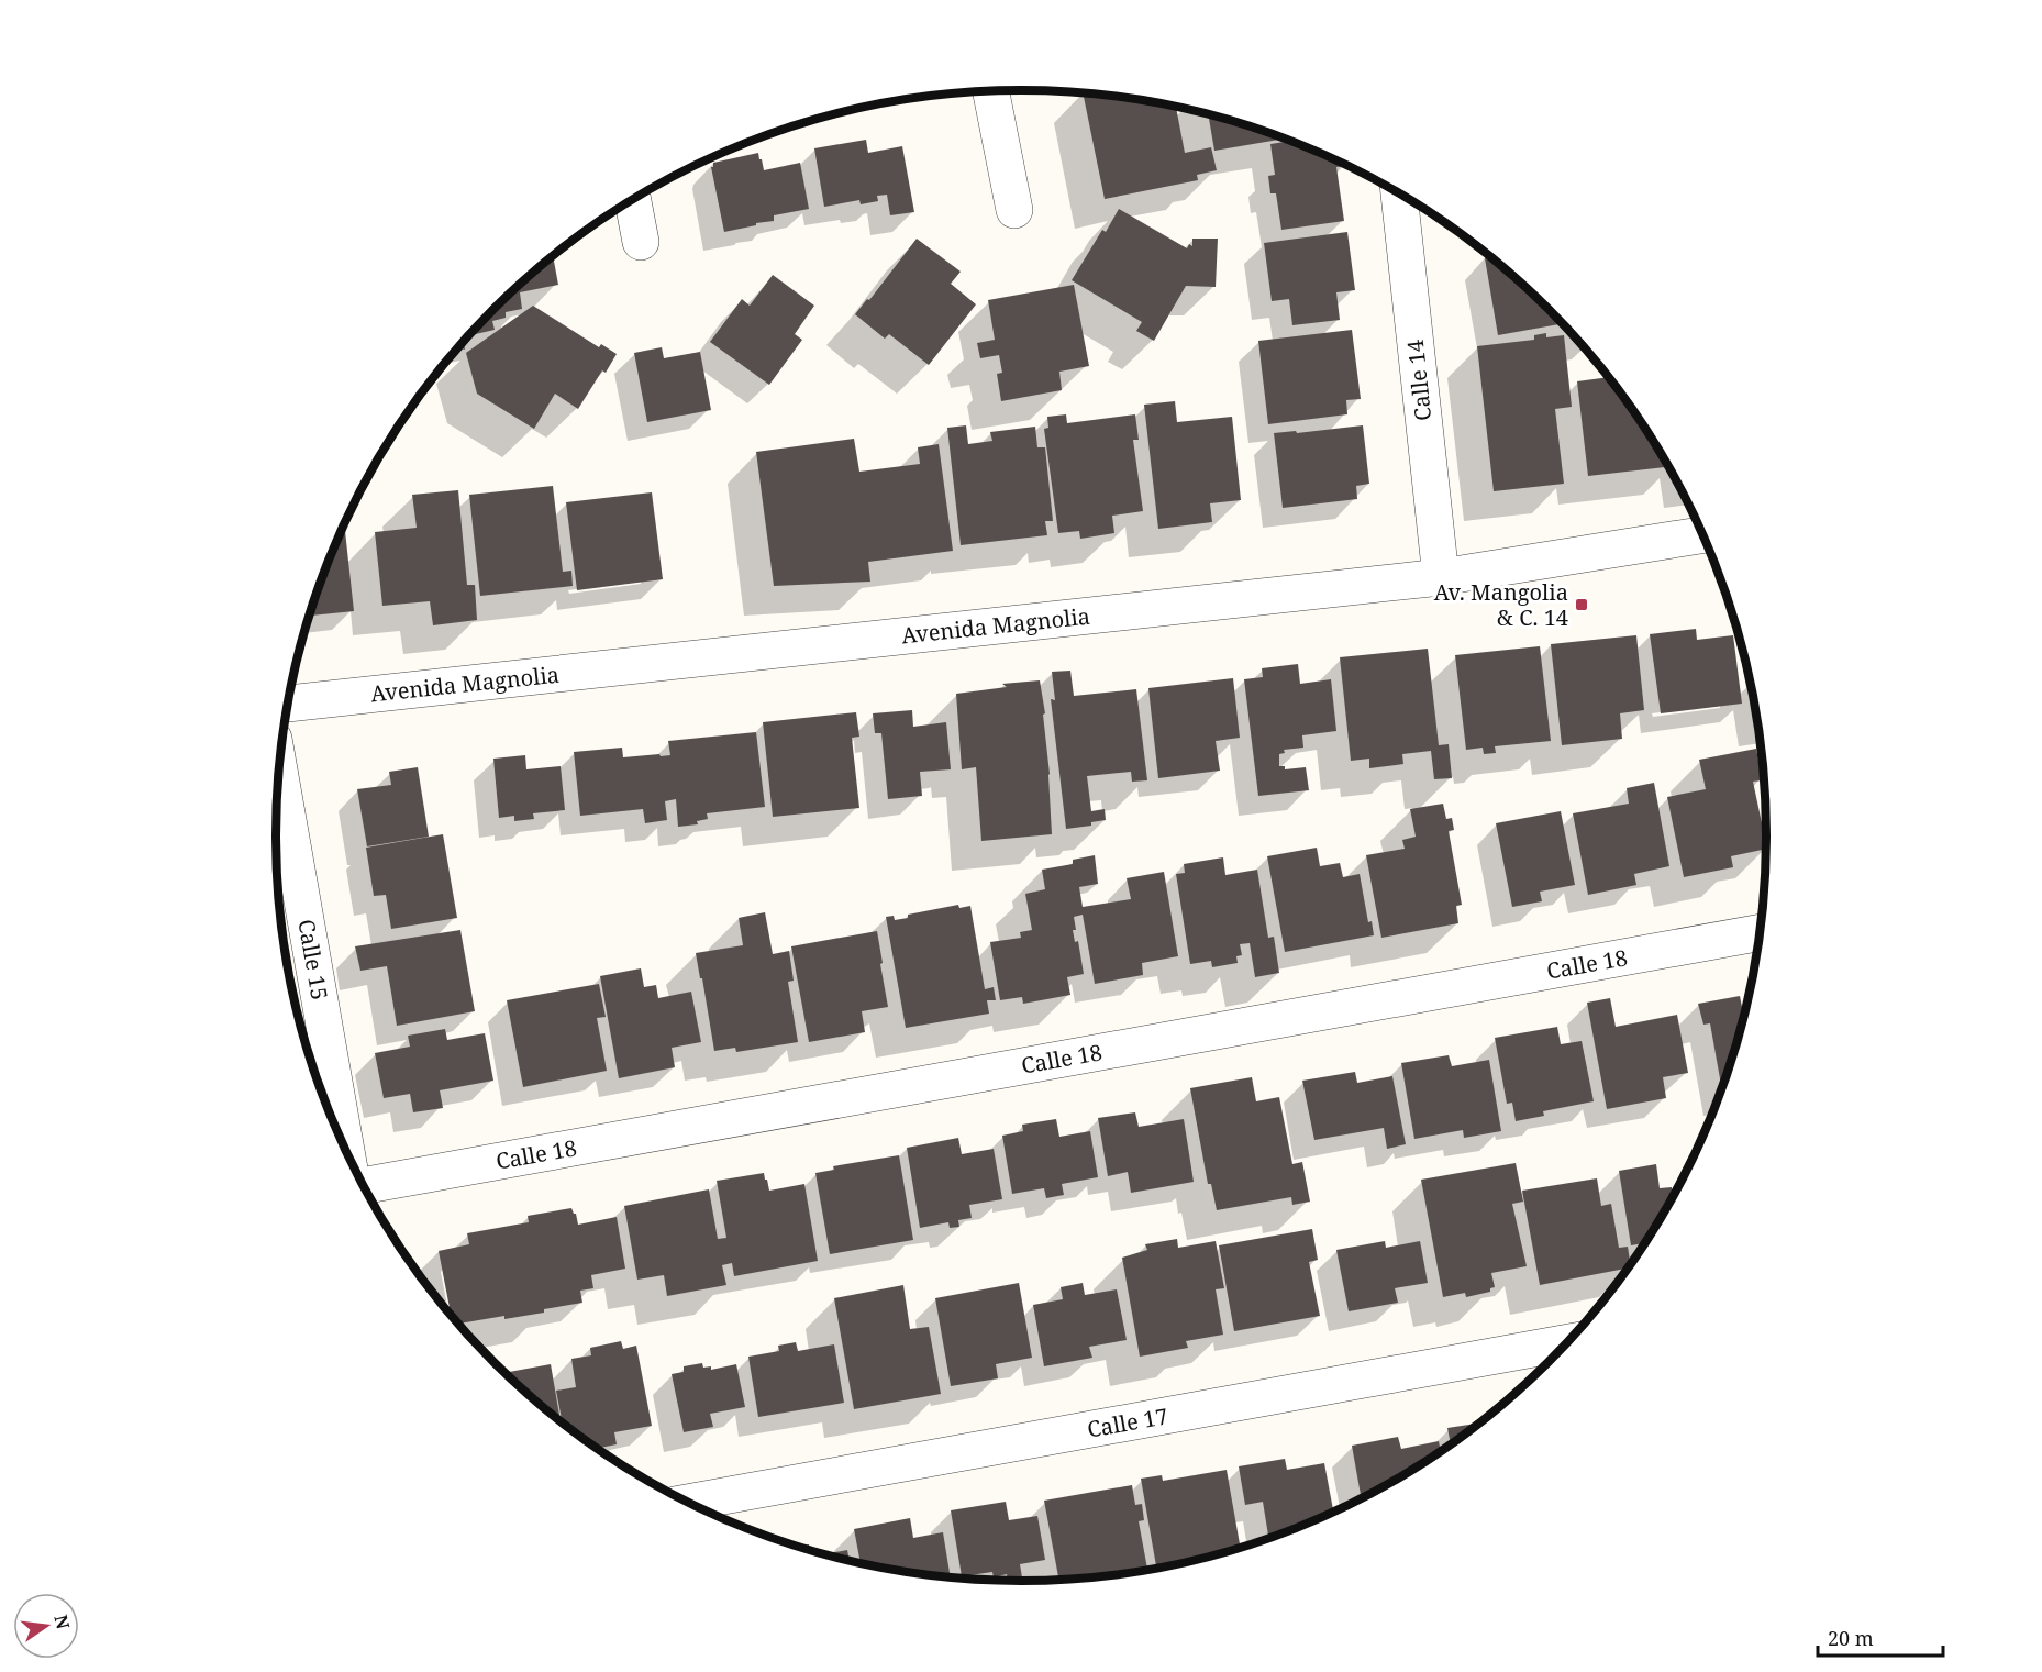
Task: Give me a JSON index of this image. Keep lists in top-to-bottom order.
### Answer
{
  "streets": {
    "street": [
      "Calle 14",
      "Avenida Magnolia",
      "Calle 15",
      "Calle 18",
      "Calle 17"
    ]
  },
  "crossings": [
    ["Calle 14", "Avenida Magnolia"]
  ],
  "places": {
    "transit": ["Av. Mangolia & C. 14"]
  },
  "scale_bar": "20 m",
  "north": "right"
}
